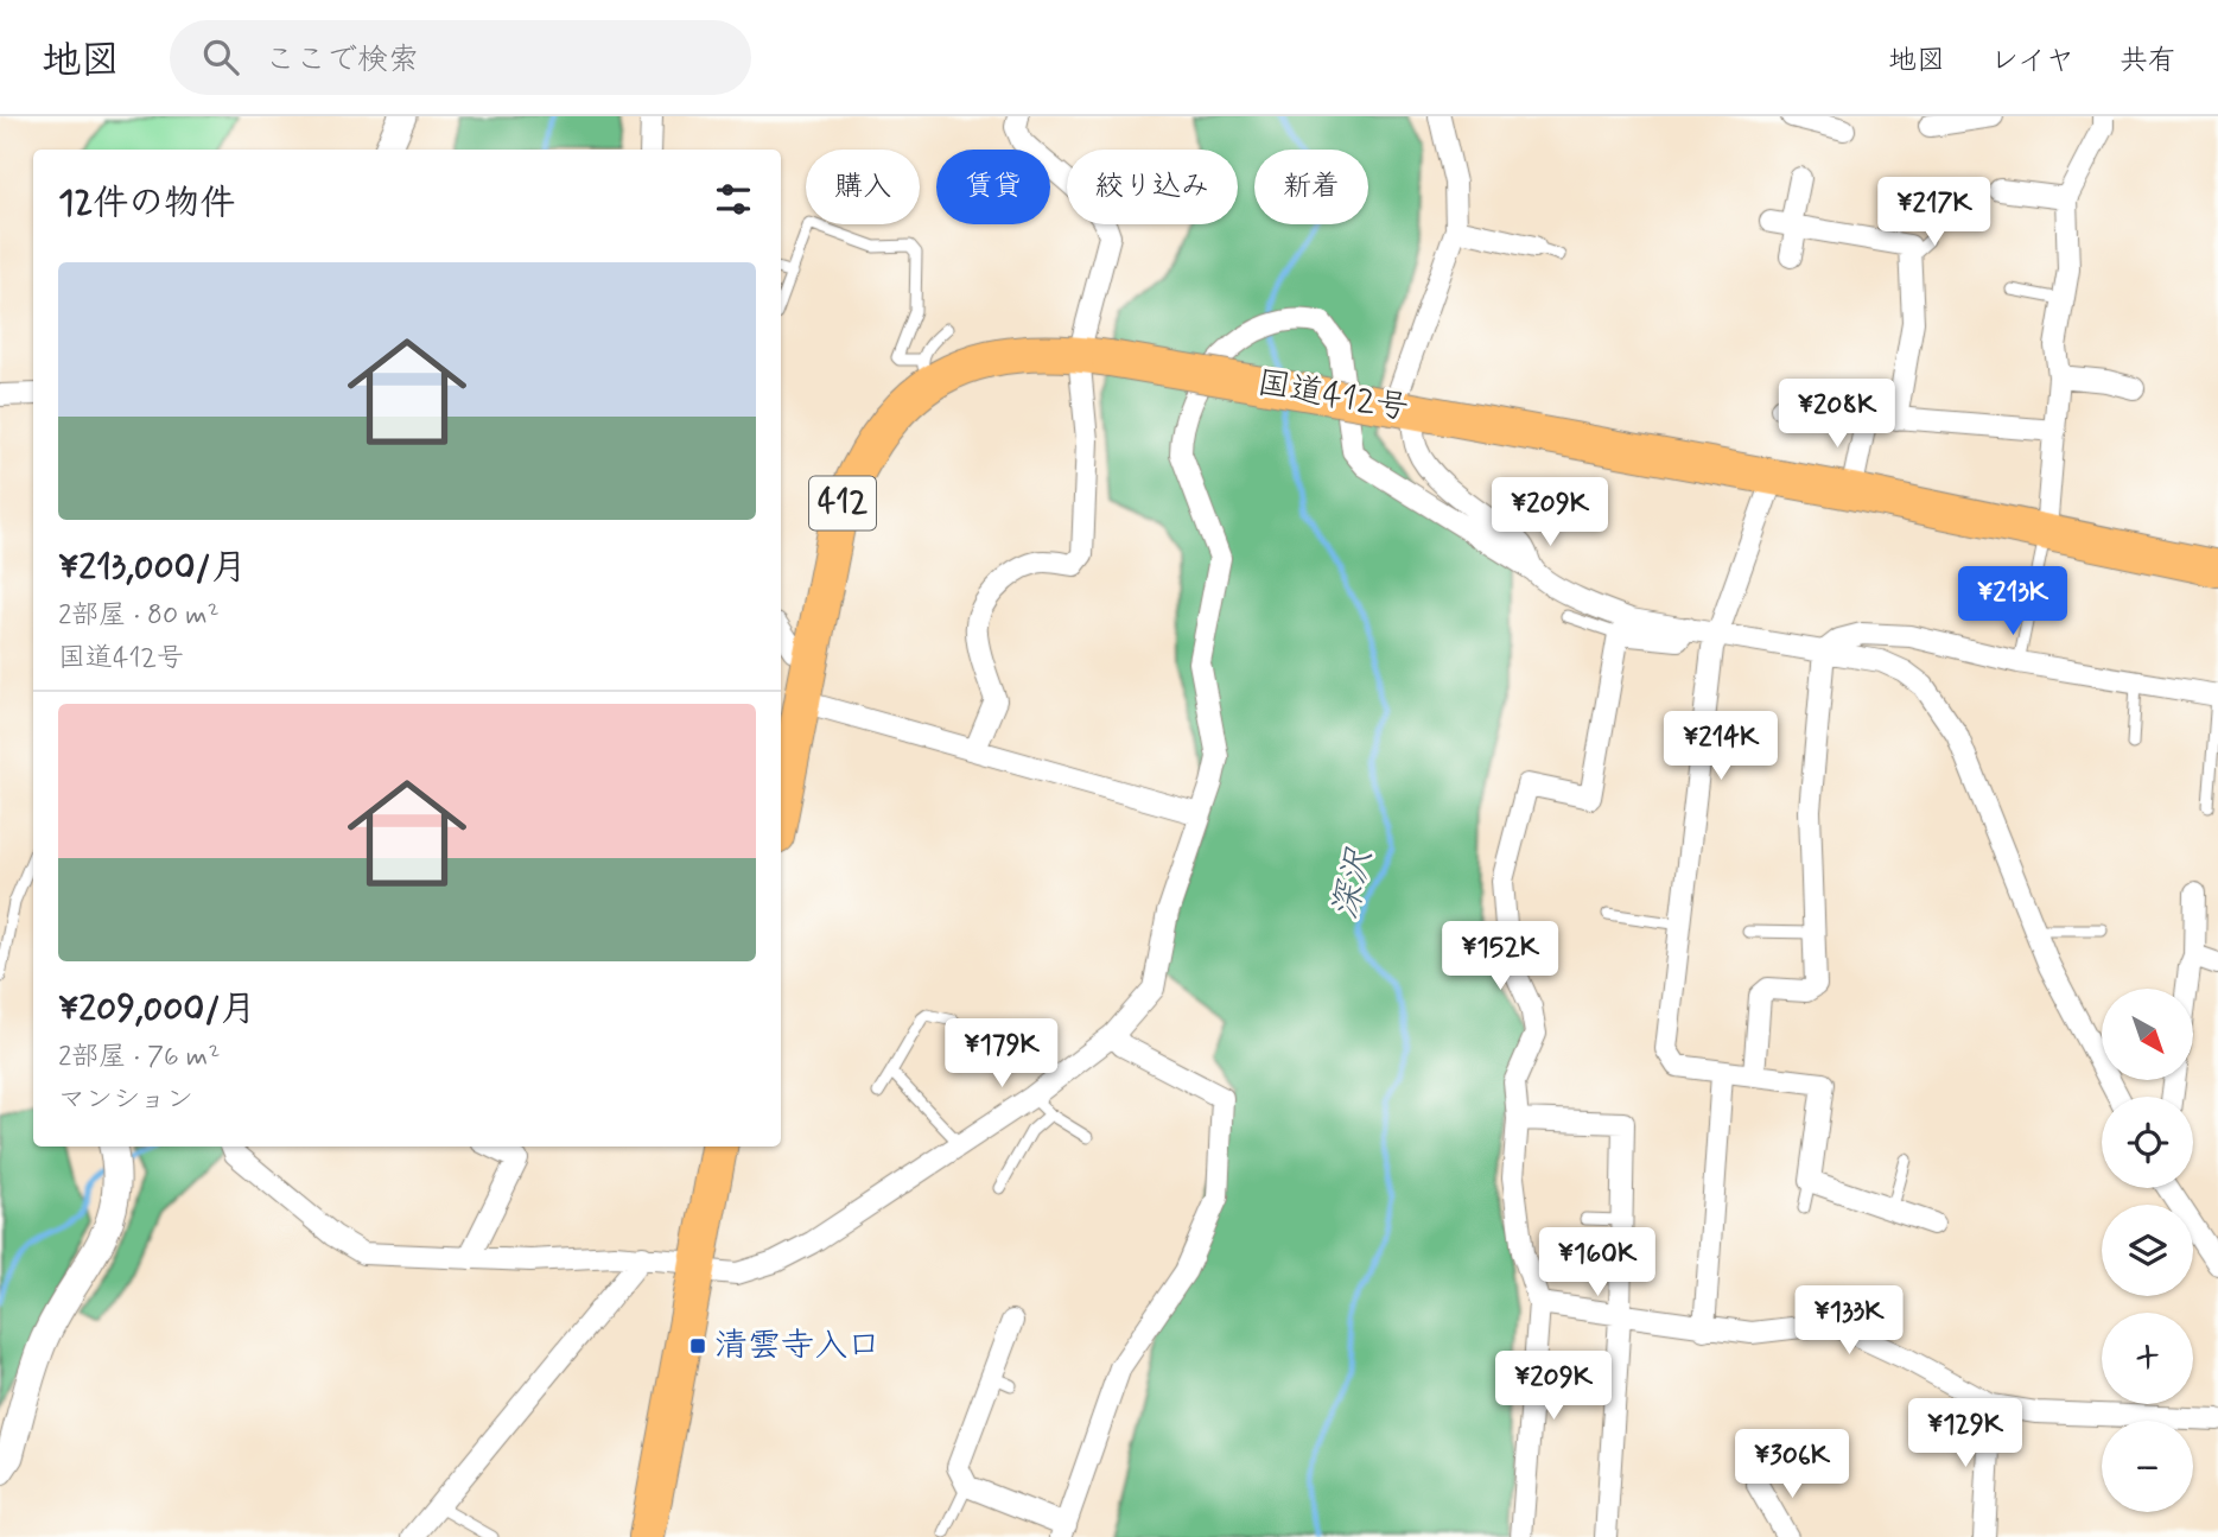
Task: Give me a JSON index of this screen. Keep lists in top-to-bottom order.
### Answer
{
  "streets": {
    "highway": ["国道412号", "412"]
  },
  "water": ["深沢"],
  "places": {
    "transit": ["清雲寺入口"]
  },
  "north": "bottom right",
  "page": {
    "header": "地図",
    "search": "ここで検索",
    "nav": ["地図", "レイヤ", "共有"],
    "chip": [
      "購入",
      "賃貸",
      "絞り込み",
      "新着"
    ],
    "heading": "12件の物件",
    "price": [
      "¥217K",
      "¥208K",
      "¥209K",
      "¥213K",
      "¥214K",
      "¥152K",
      "¥179K",
      "¥160K",
      "¥133K",
      "¥209K",
      "¥129K",
      "¥306K"
    ],
    "list": [
      {
        "name": "¥213,000/月",
        "note": "2部屋 · 80 m² · 国道412号"
      },
      {
        "name": "¥209,000/月",
        "note": "2部屋 · 76 m² · マンション"
      }
    ],
    "map_buttons": ["+", "−"]
  }
}
